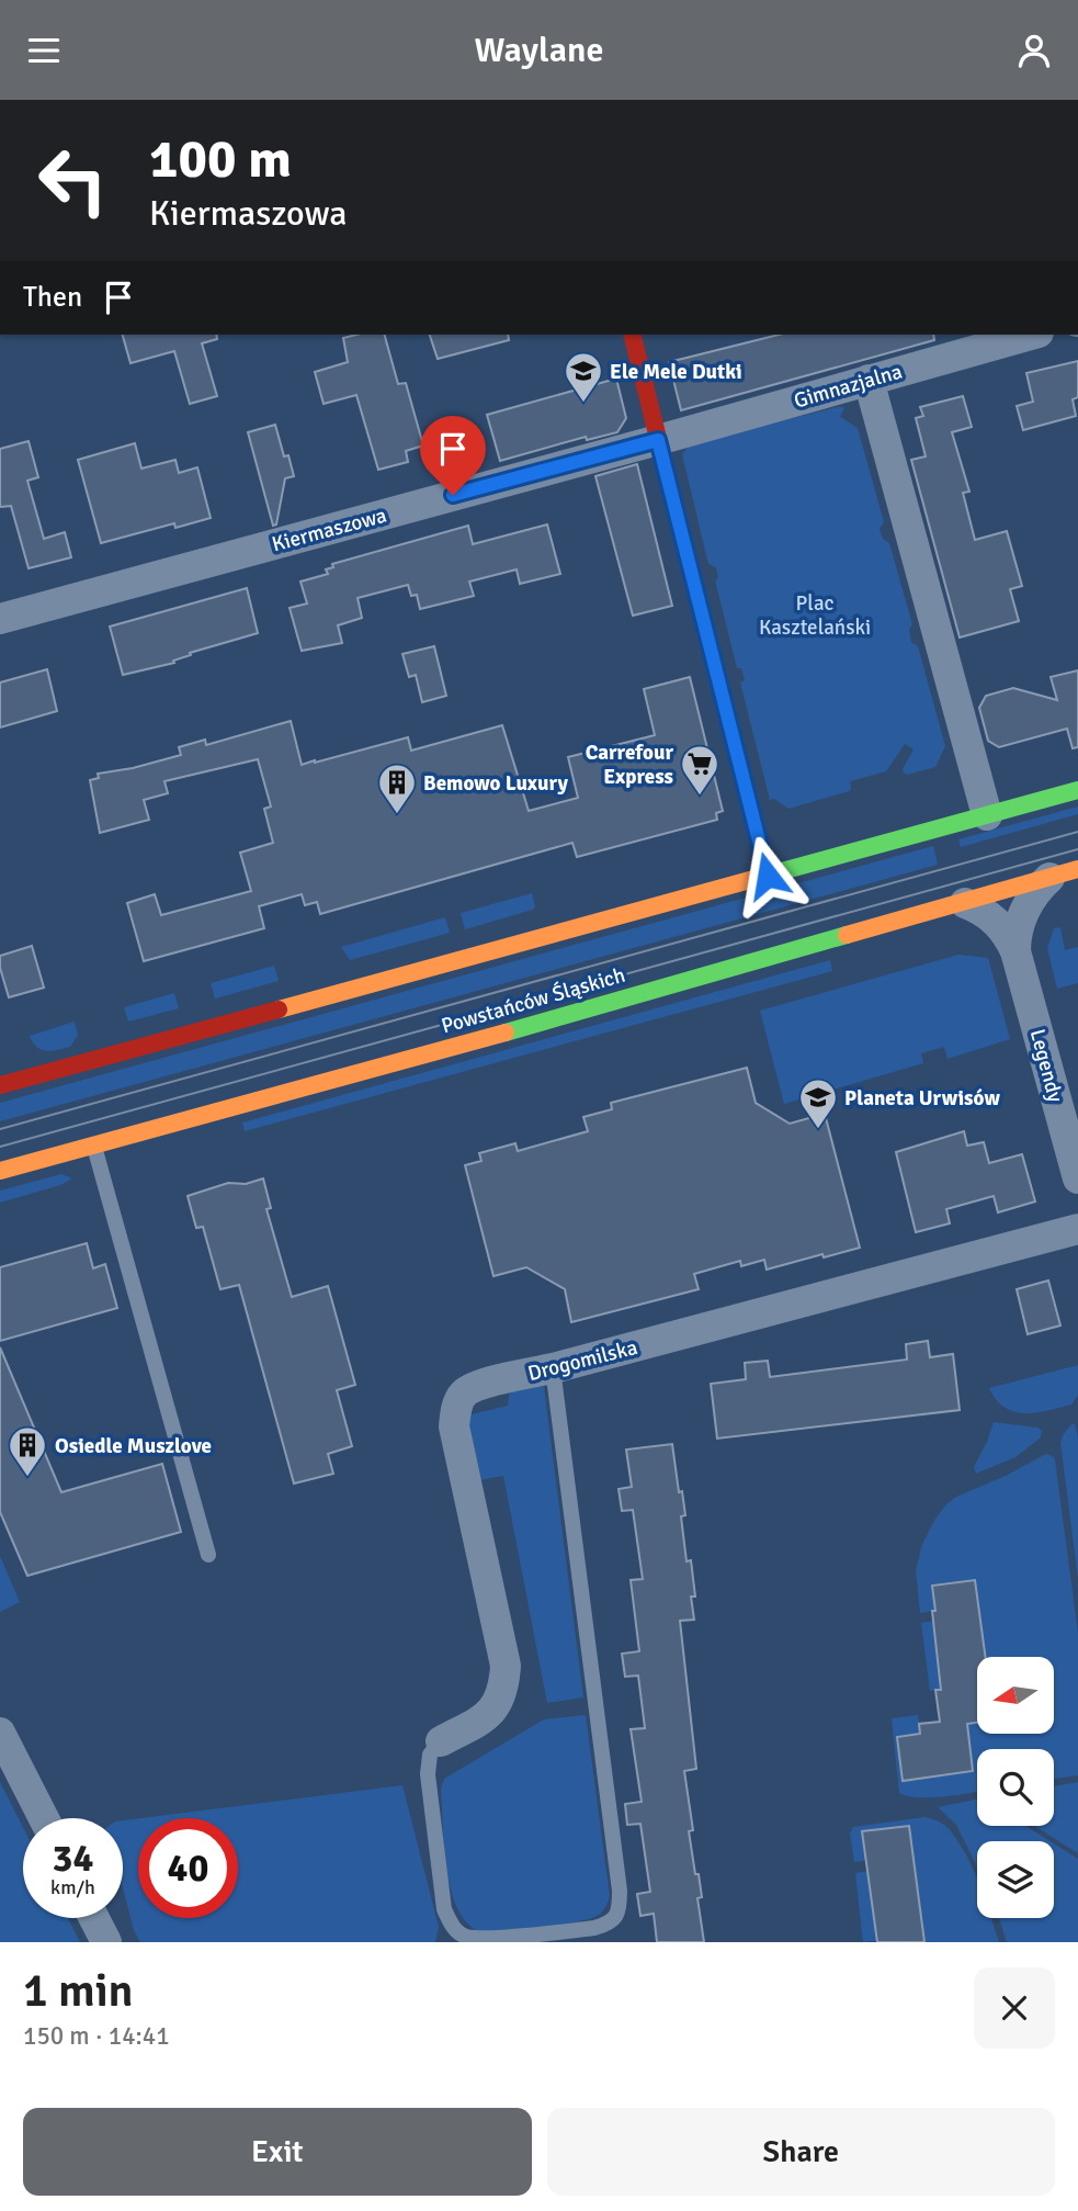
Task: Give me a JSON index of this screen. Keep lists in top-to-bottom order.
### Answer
{
  "streets": {
    "main road": ["Powstańców Śląskich"],
    "street": [
      "Gimnazjalna",
      "Kiermaszowa",
      "Legendy",
      "Drogomilska"
    ]
  },
  "crossings": [
    ["Gimnazjalna", "Kiermaszowa"],
    ["Powstańców Śląskich", "Legendy"]
  ],
  "parks": ["Plac Kasztelański"],
  "places": {
    "school or university": ["Ele Mele Dutki", "Planeta Urwisów"],
    "supermarket": ["Carrefour Express"],
    "building": ["Bemowo Luxury", "Osiedle Muszlove"]
  },
  "north": "left",
  "page": {
    "header": "Waylane",
    "turn": ["100 m", "Kiermaszowa"],
    "then": "Then",
    "speed": "34 km/h",
    "limit": "40",
    "heading": ["1 min", "150 m · 14:41"],
    "buttons": ["Exit", "Share"]
  }
}
